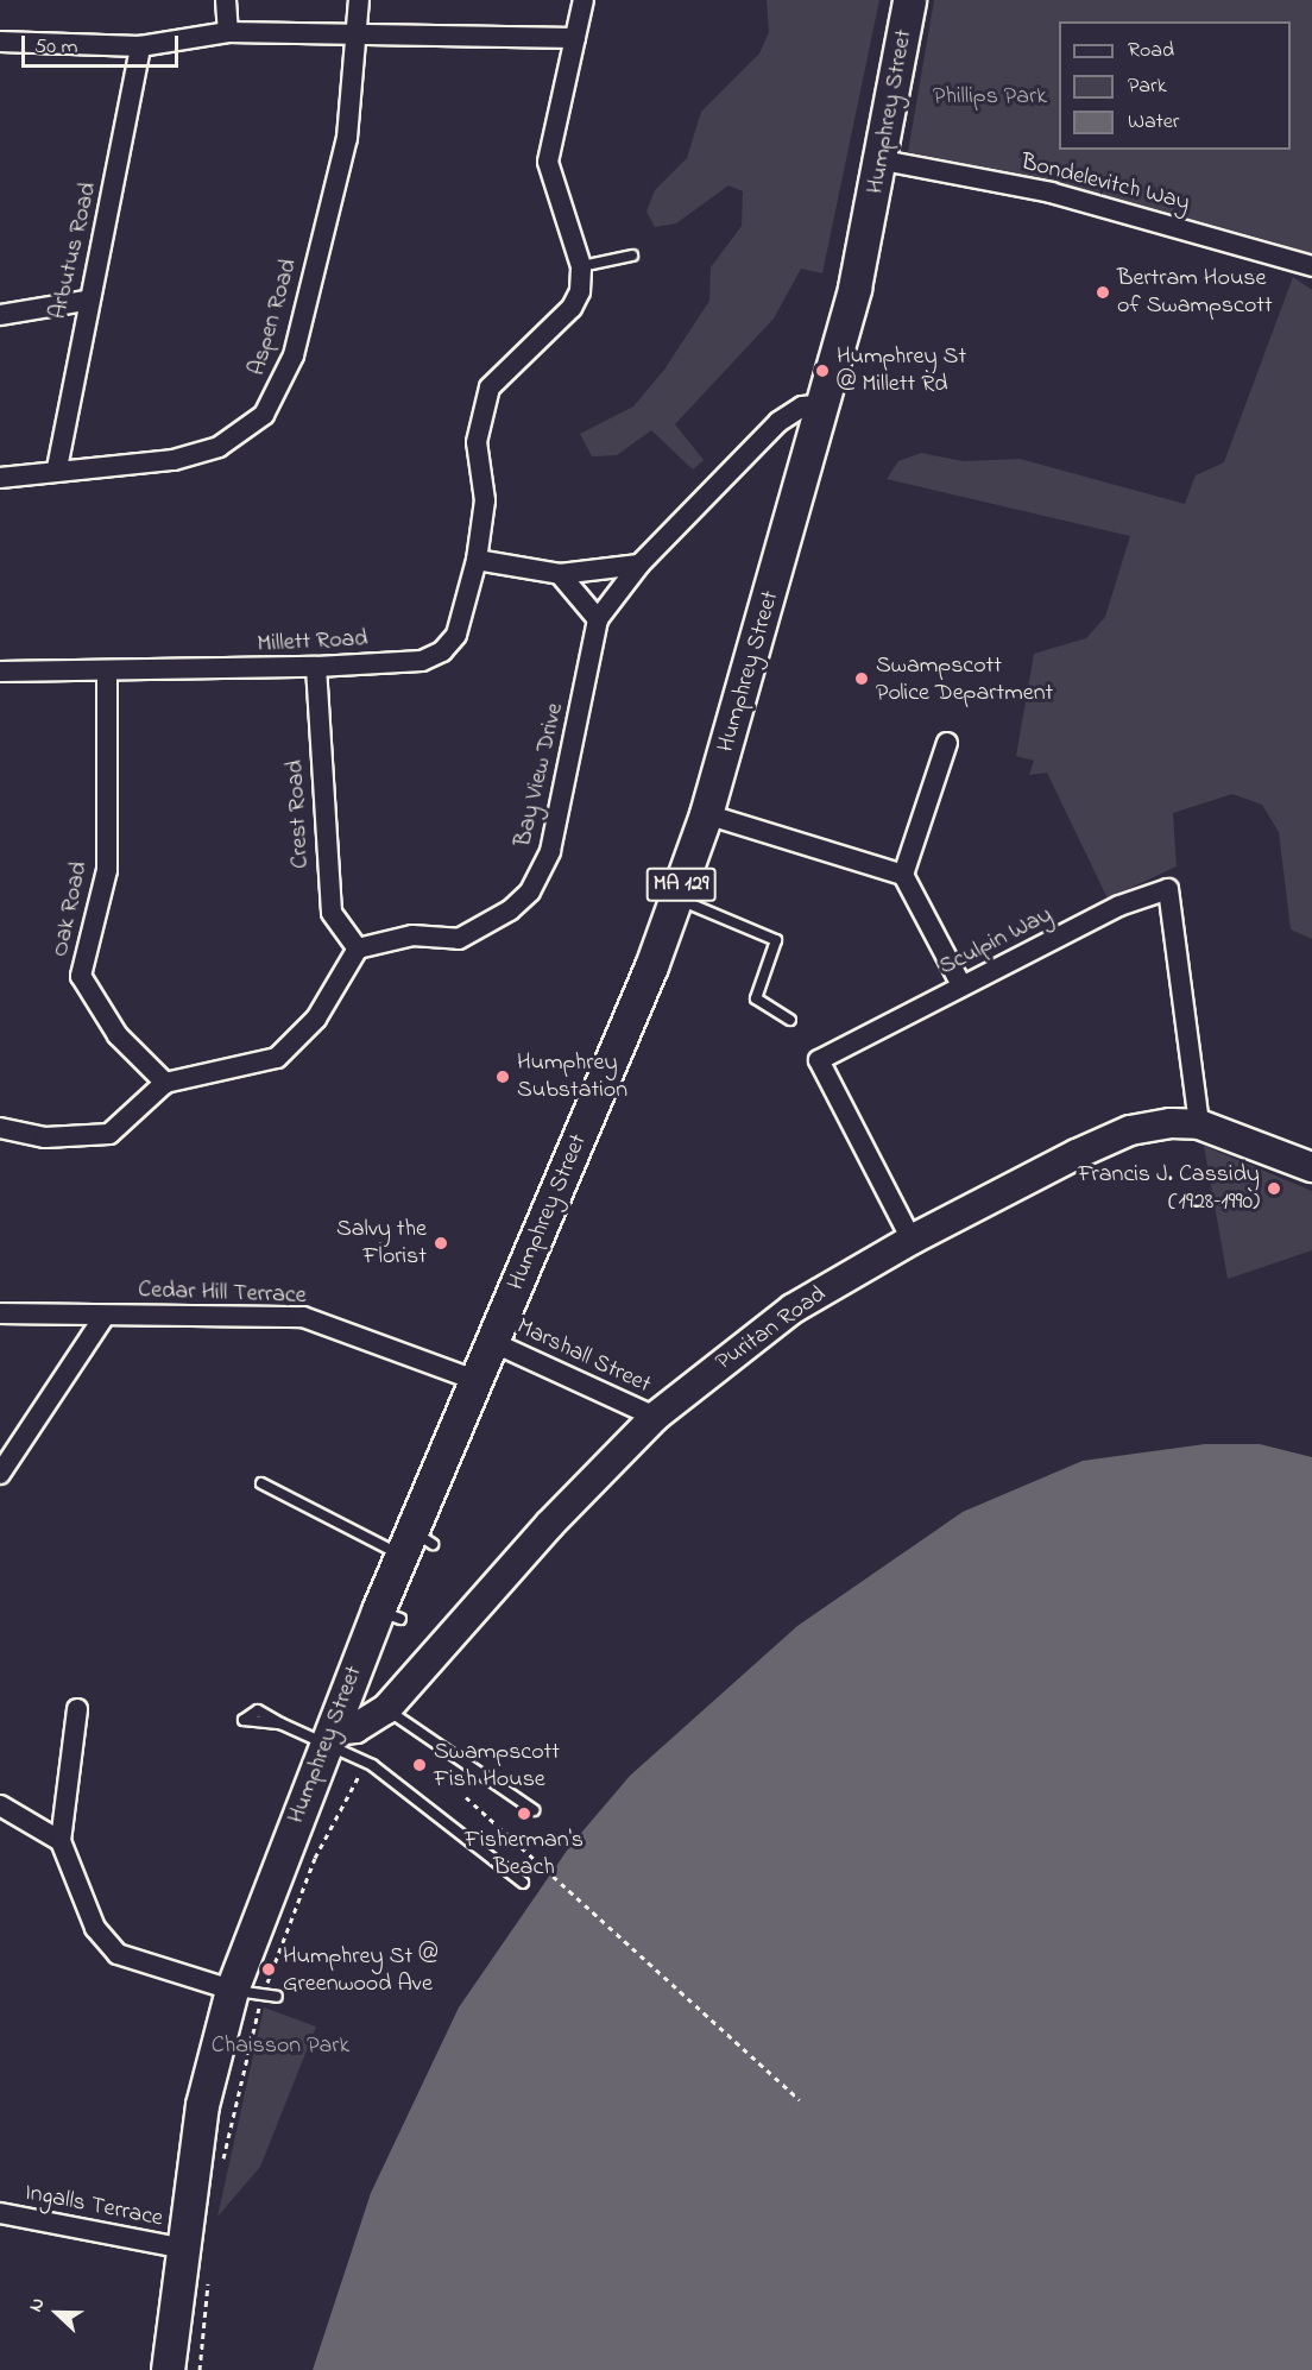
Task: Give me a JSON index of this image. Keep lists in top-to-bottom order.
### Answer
{
  "streets": {
    "main road": ["Humphrey Street", "MA 129"],
    "street": [
      "Bondelevitch Way",
      "Arbutus Road",
      "Aspen Road",
      "Millett Road",
      "Bay View Drive",
      "Crest Road",
      "Oak Road",
      "Sculpin Way",
      "Cedar Hill Terrace",
      "Puritan Road",
      "Marshall Street",
      "Ingalls Terrace"
    ]
  },
  "crossings": [
    ["Humphrey Street", "Bondelevitch Way"],
    ["Humphrey Street", "Cedar Hill Terrace"],
    ["Humphrey Street", "Puritan Road"],
    ["Humphrey Street", "Marshall Street"],
    ["Humphrey Street", "Ingalls Terrace"],
    ["Arbutus Road", "Aspen Road"],
    ["Millett Road", "Crest Road"],
    ["Millett Road", "Oak Road"],
    ["Bay View Drive", "Crest Road"],
    ["Sculpin Way", "Puritan Road"],
    ["Puritan Road", "Marshall Street"]
  ],
  "parks": ["Phillips Park", "Chaisson Park"],
  "places": [
    "Bertram House of Swampscott",
    "Humphrey St @ Millett Rd",
    "Swampscott Police Department",
    "Humphrey Substation",
    "Francis J. Cassidy (1928–1990)",
    "Salvy the Florist",
    "Swampscott Fish House",
    "Fisherman's Beach",
    "Humphrey St @ Greenwood Ave"
  ],
  "legend": ["Road", "Park", "Water"],
  "scale_bar": "50 m",
  "north": "left"
}
